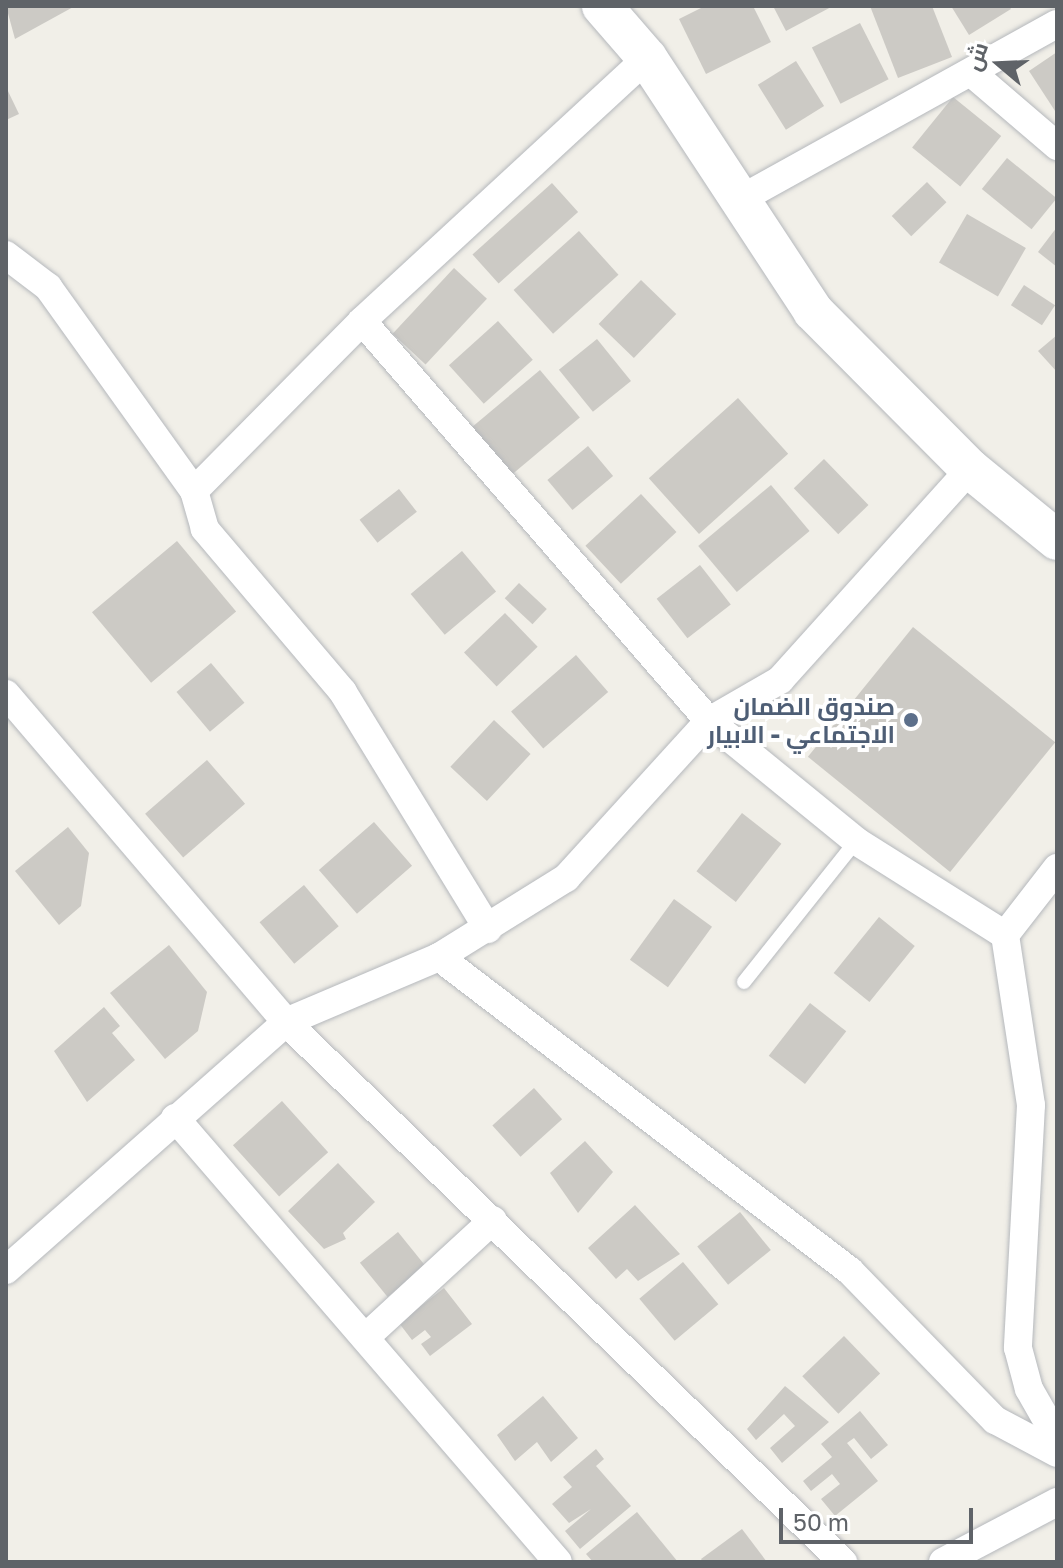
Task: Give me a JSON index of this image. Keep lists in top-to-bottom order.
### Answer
{
  "places": ["صندوق الضمان الاجتماعي - الابيار"],
  "scale_bar": "50 m",
  "north": "left"
}
